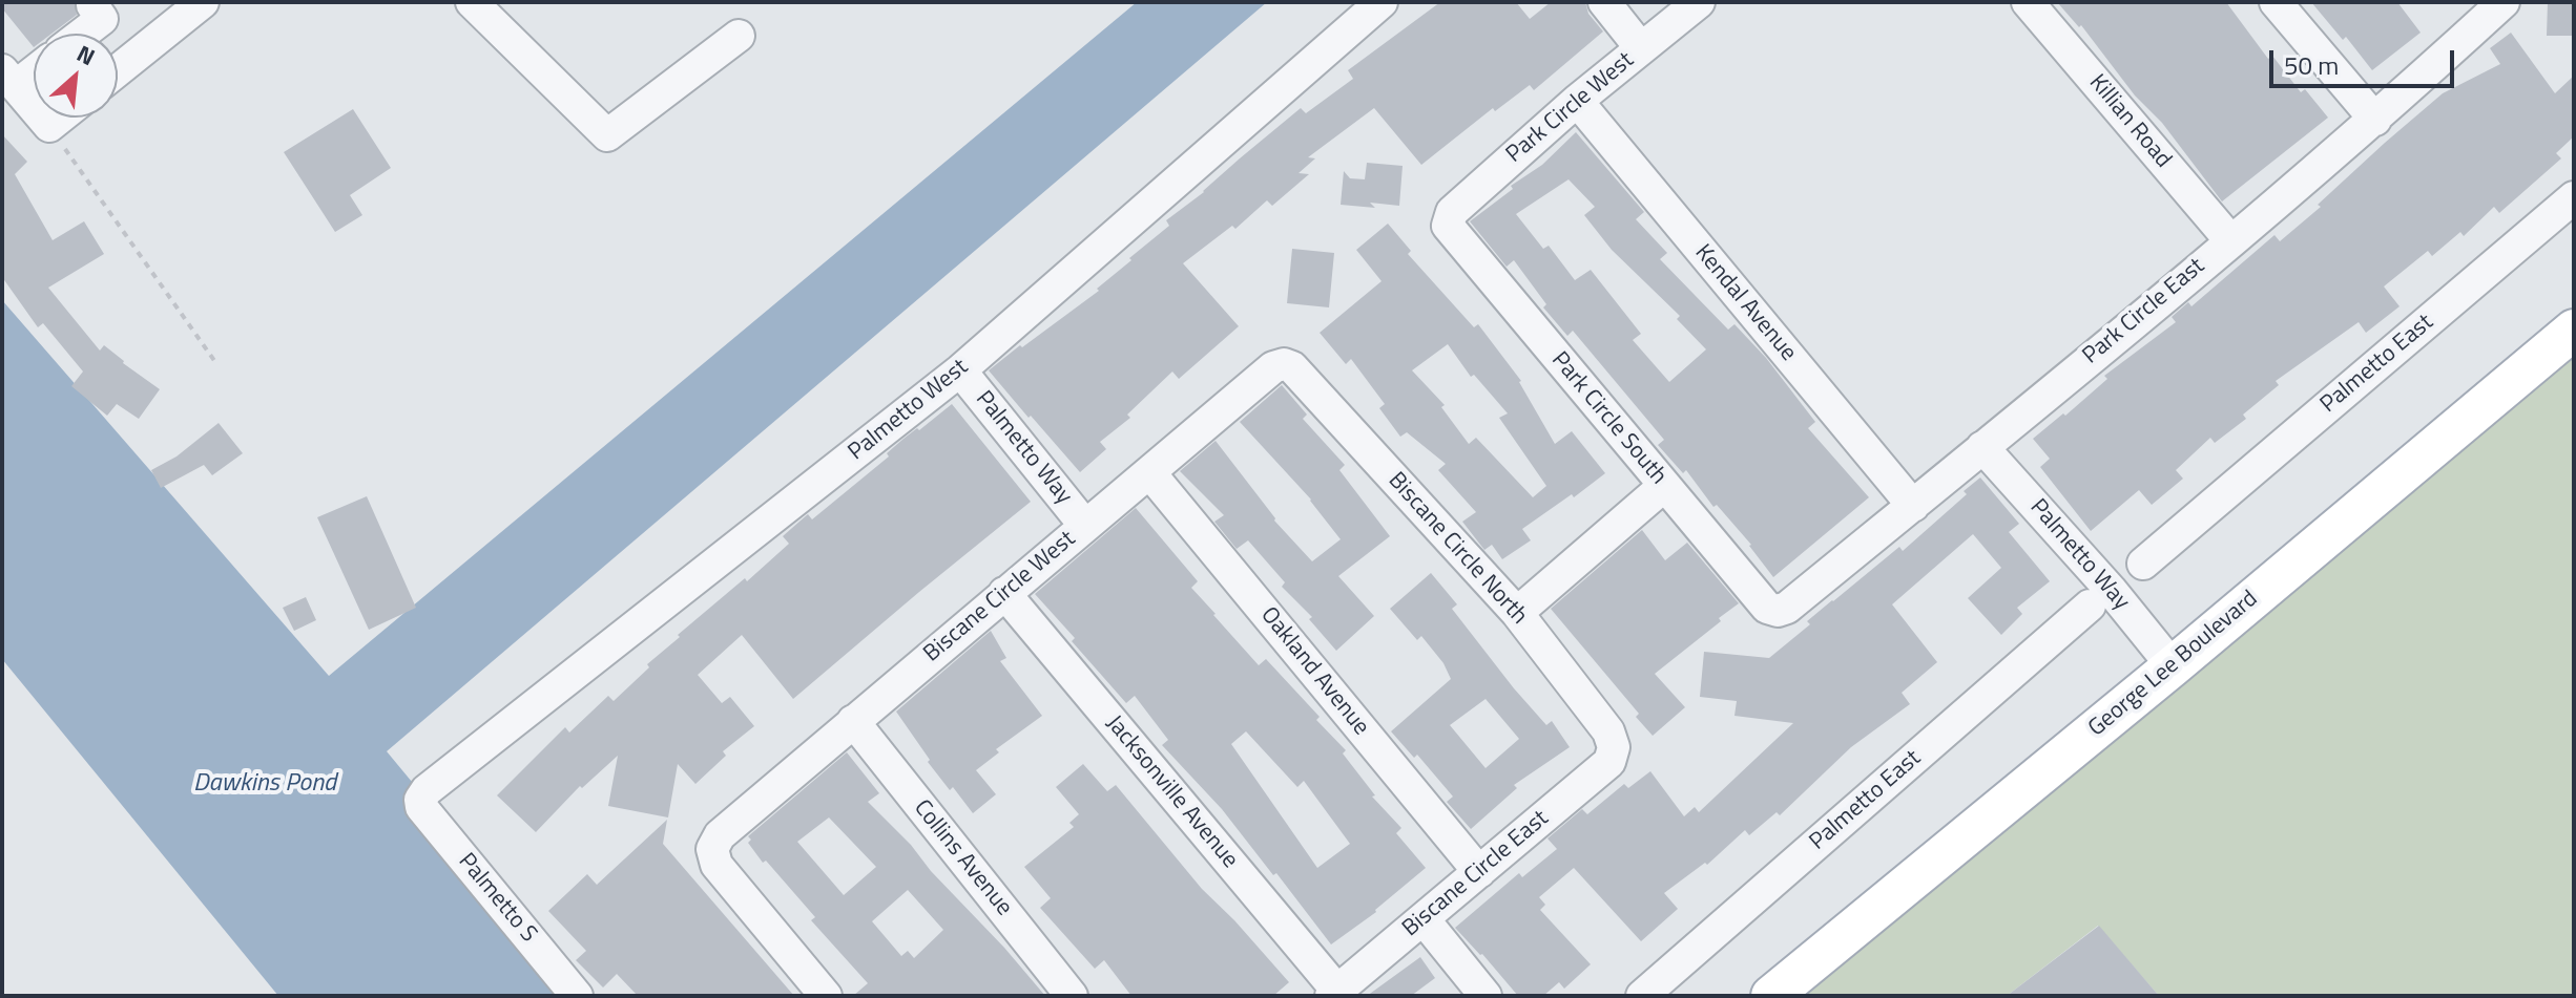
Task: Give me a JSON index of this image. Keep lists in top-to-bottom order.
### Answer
{
  "streets": {
    "main road": ["George Lee Boulevard"],
    "street": [
      "Park Circle West",
      "Killian Road",
      "Kendal Avenue",
      "Park Circle East",
      "Palmetto East",
      "Palmetto West",
      "Park Circle South",
      "Palmetto Way",
      "Biscane Circle North",
      "Biscane Circle West",
      "Oakland Avenue",
      "Jacksonville Avenue",
      "Collins Avenue",
      "Biscane Circle East",
      "Palmetto S"
    ]
  },
  "crossings": [
    ["Park Circle West", "Kendal Avenue"],
    ["Park Circle West", "Park Circle South"],
    ["Killian Road", "Park Circle East"],
    ["Kendal Avenue", "Park Circle East"],
    ["Park Circle East", "Park Circle South"],
    ["Park Circle East", "Palmetto Way"],
    ["Palmetto West", "Palmetto Way"],
    ["Palmetto West", "Palmetto S"],
    ["Palmetto Way", "Biscane Circle West"],
    ["Palmetto Way", "George Lee Boulevard"],
    ["Biscane Circle North", "Biscane Circle West"],
    ["Biscane Circle North", "Biscane Circle East"],
    ["Biscane Circle West", "Oakland Avenue"],
    ["Biscane Circle West", "Jacksonville Avenue"],
    ["Biscane Circle West", "Collins Avenue"],
    ["Oakland Avenue", "Biscane Circle East"],
    ["Jacksonville Avenue", "Biscane Circle East"]
  ],
  "water": ["Dawkins Pond"],
  "scale_bar": "50 m",
  "north": "top right"
}
